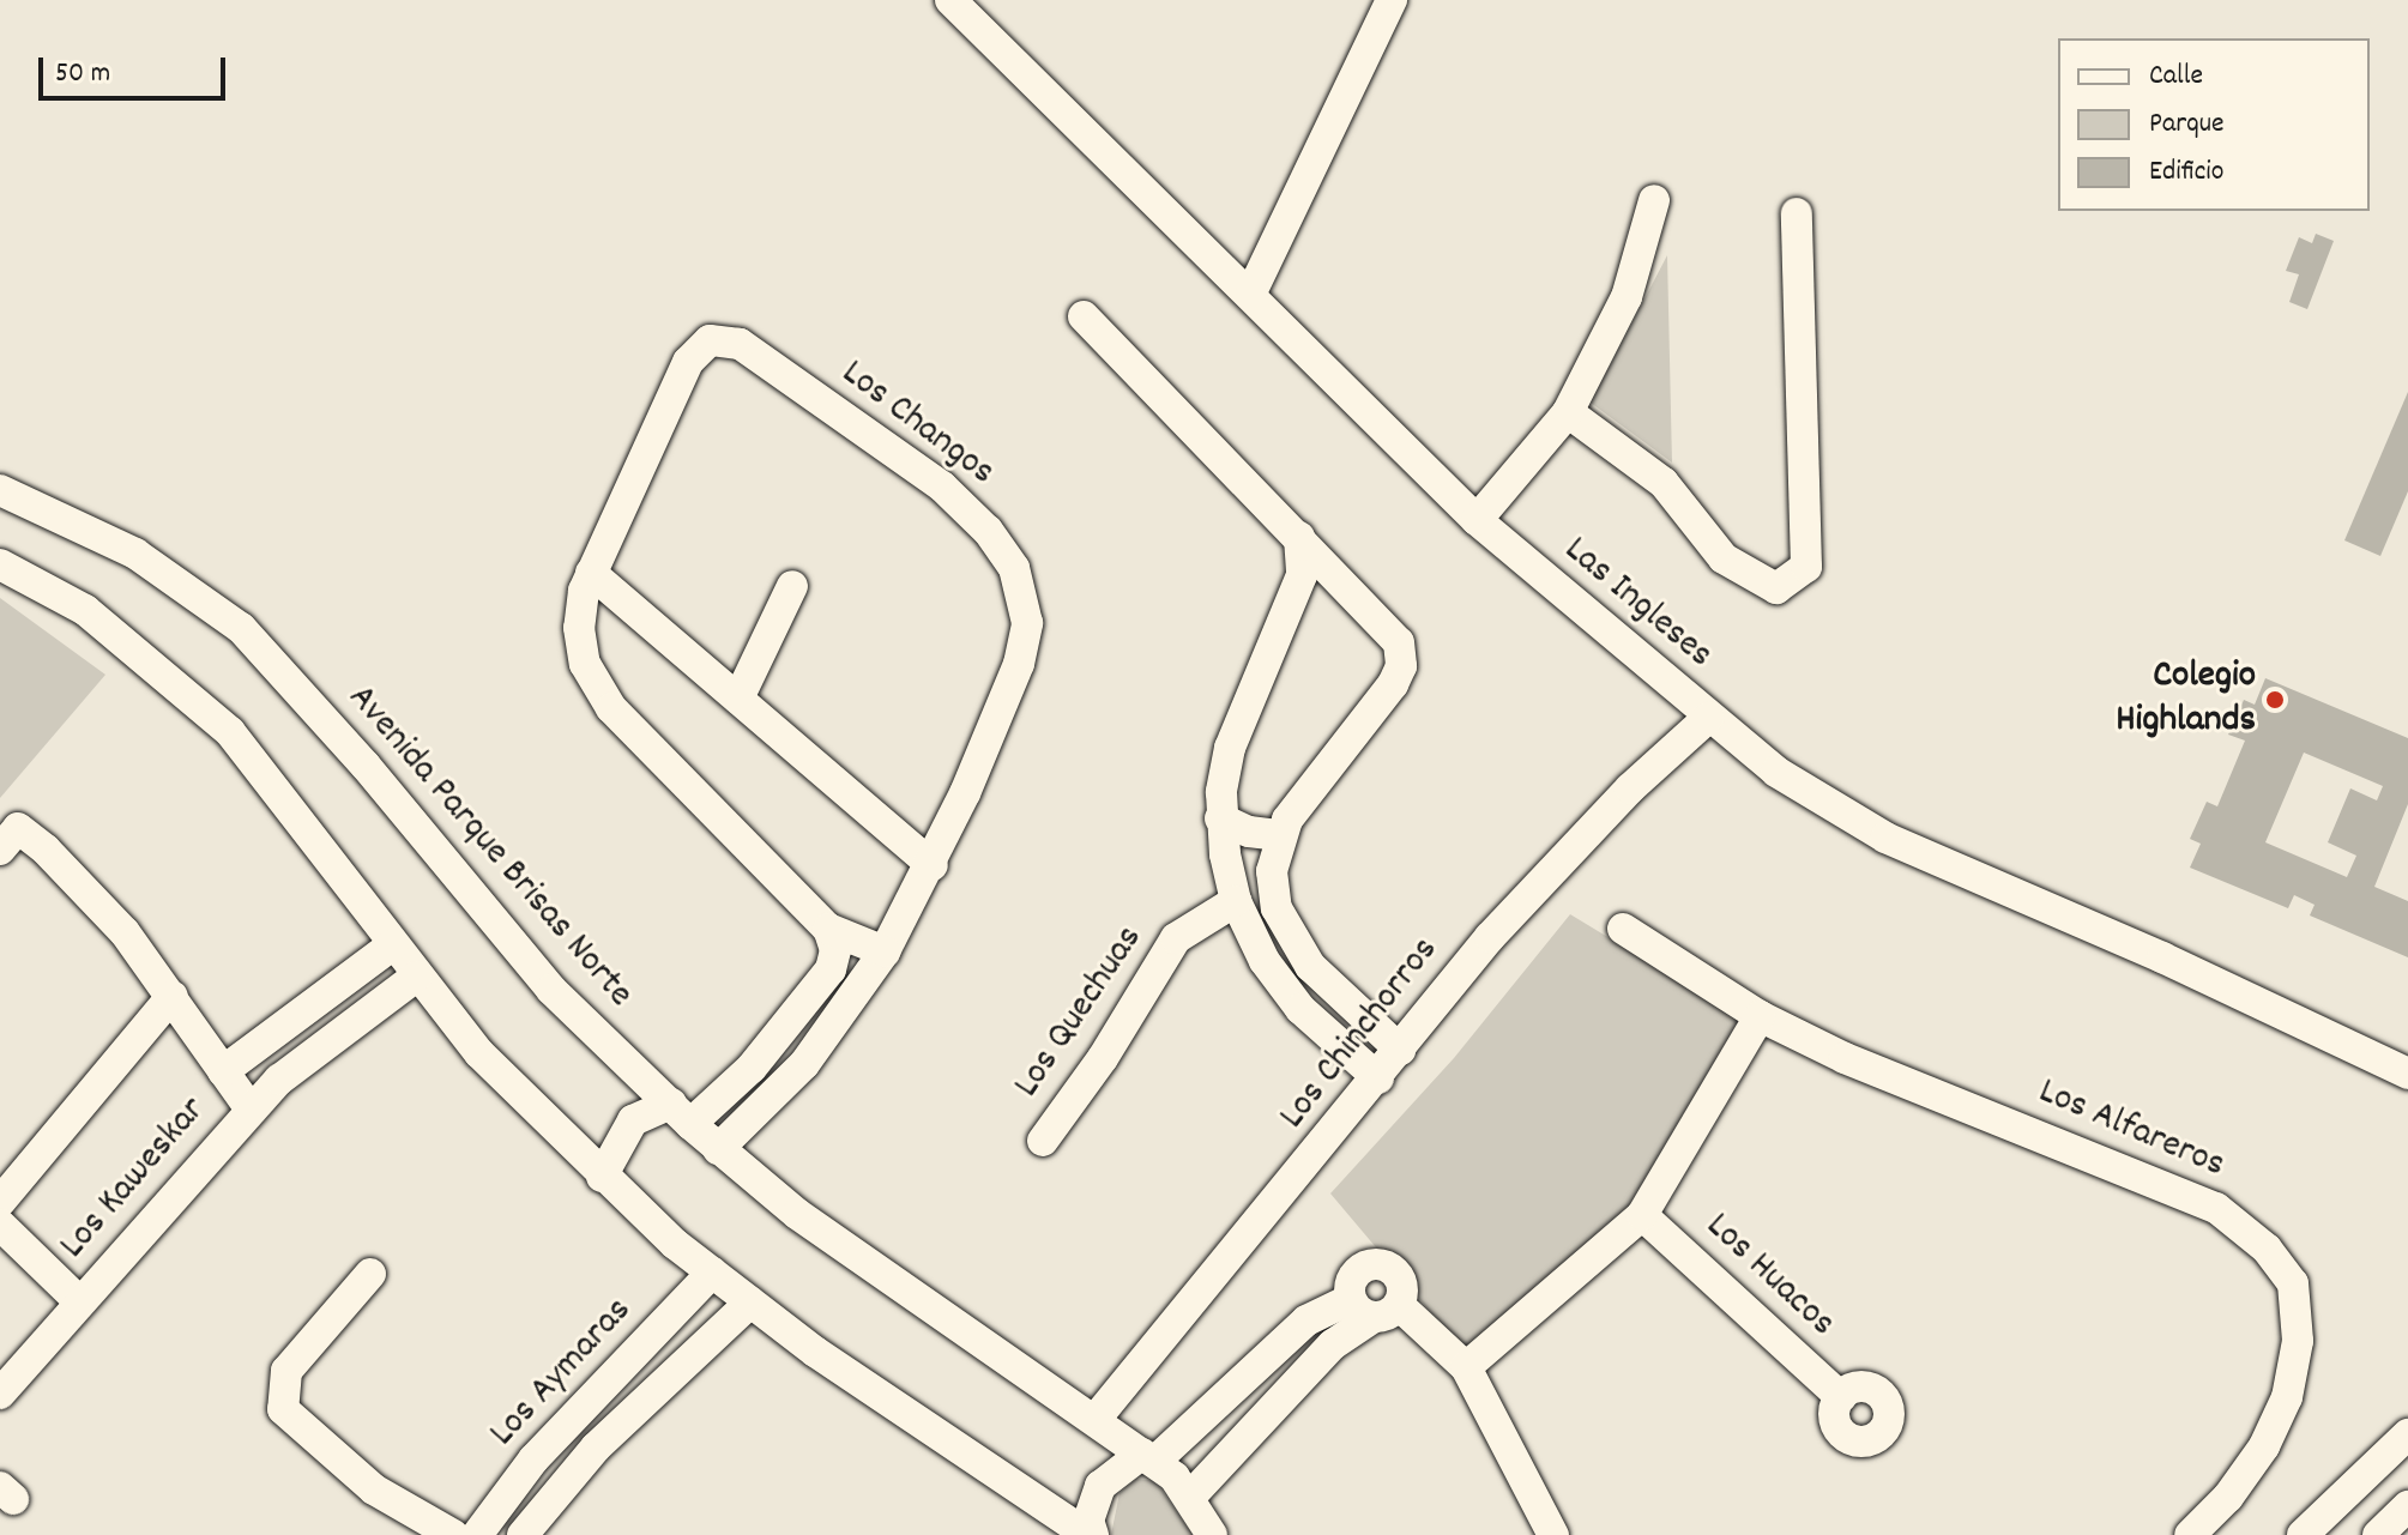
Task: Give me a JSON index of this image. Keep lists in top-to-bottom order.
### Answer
{
  "streets": {
    "street": [
      "Los Changos",
      "Las Ingleses",
      "Avenida Parque Brisas Norte",
      "Los Quechuas",
      "Los Chinchorros",
      "Los Alfareros",
      "Los Kaweskar",
      "Los Huacos",
      "Los Aymaras"
    ]
  },
  "crossings": [
    ["Los Changos", "Avenida Parque Brisas Norte"],
    ["Las Ingleses", "Los Chinchorros"],
    ["Avenida Parque Brisas Norte", "Los Chinchorros"]
  ],
  "places": ["Colegio Highlands"],
  "legend": ["Calle", "Parque", "Edificio"],
  "scale_bar": "50 m"
}
